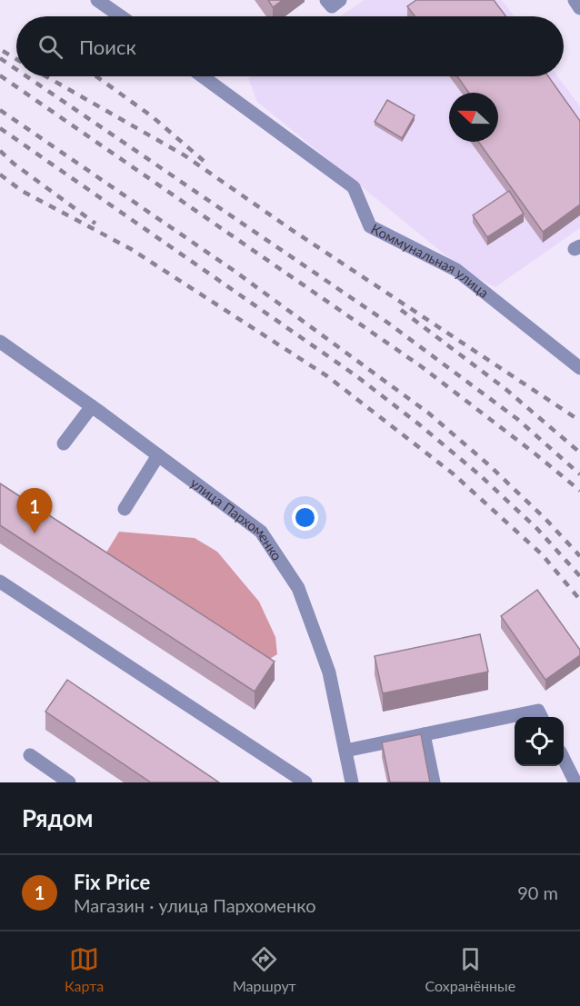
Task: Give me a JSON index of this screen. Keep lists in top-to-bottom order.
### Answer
{
  "streets": {
    "street": ["Коммунальная улица", "улица Пархоменко"]
  },
  "north": "left",
  "page": {
    "search": "Поиск",
    "pins": "1",
    "heading": "Рядом",
    "list": [
      {
        "mark": "1",
        "name": "Fix Price",
        "note": "Магазин · улица Пархоменко",
        "value": "90 m"
      }
    ],
    "nav": ["Карта", "Маршрут", "Сохранённые"]
  }
}
